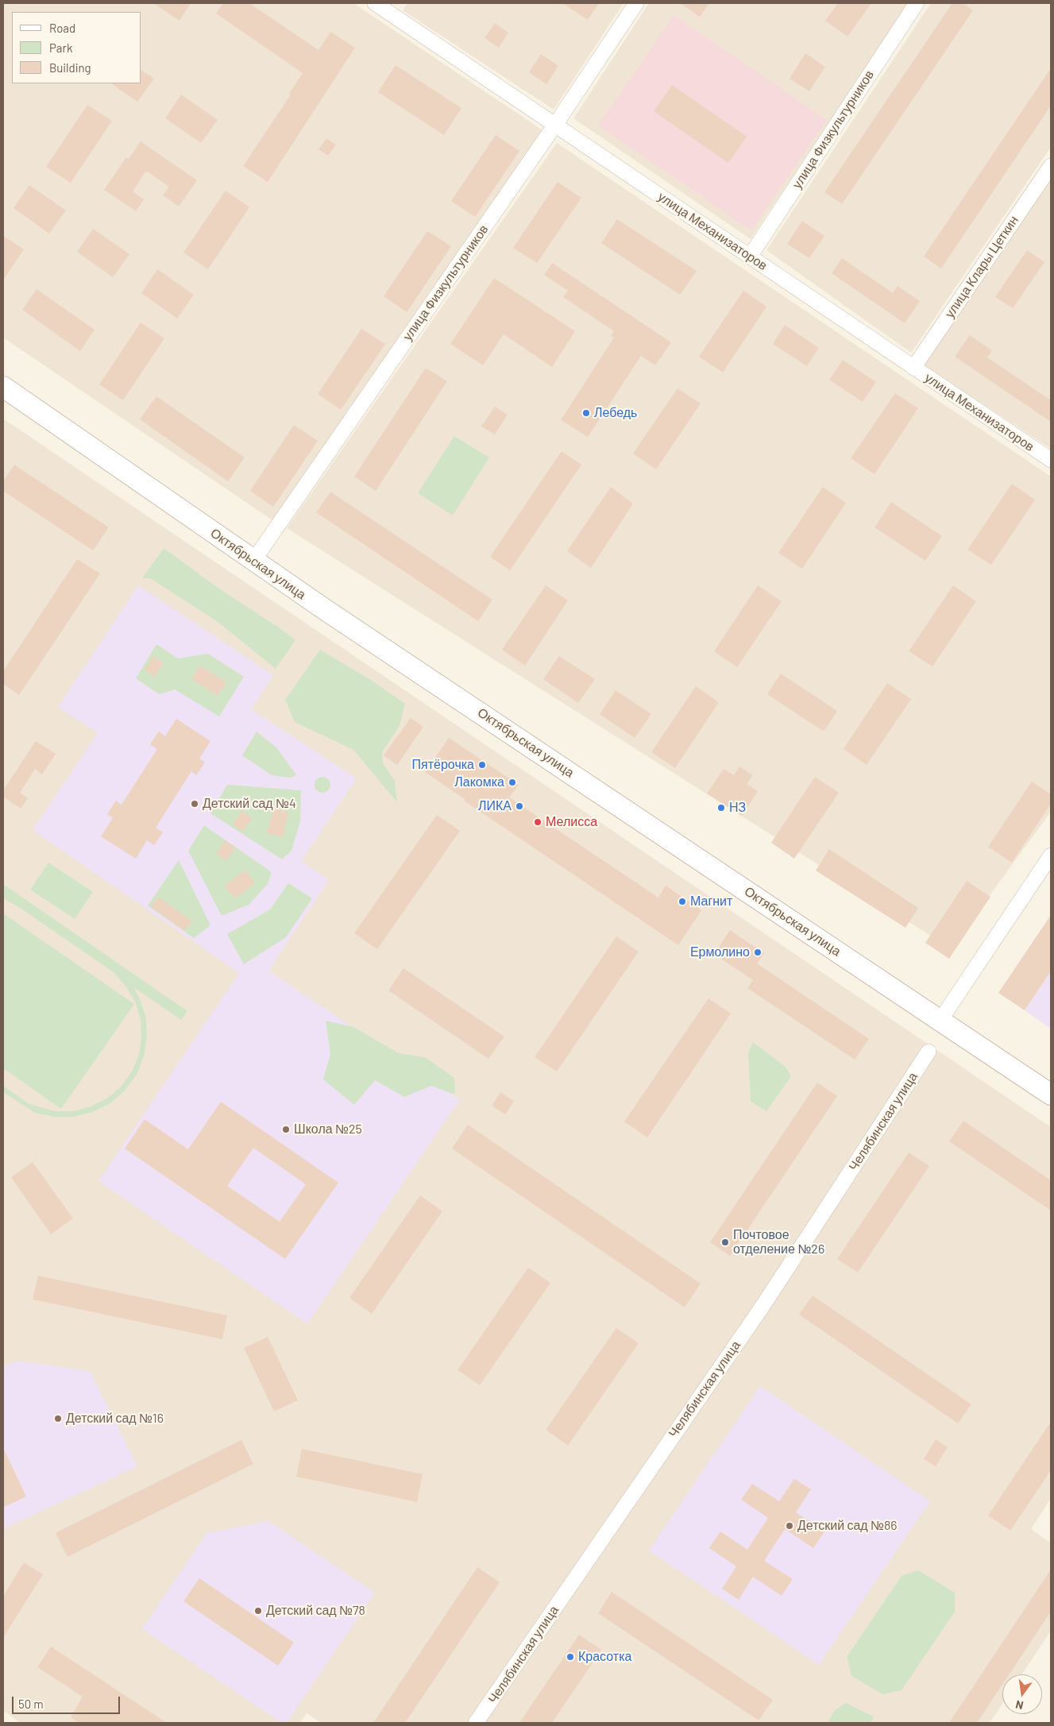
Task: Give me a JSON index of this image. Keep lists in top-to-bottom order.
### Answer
{
  "streets": {
    "main road": ["Октябрьская улица"],
    "street": [
      "улица Физкультурников",
      "улица Механизаторов",
      "улица Клары Цеткин",
      "Челябинская улица"
    ]
  },
  "crossings": [
    ["улица Физкультурников", "улица Механизаторов"],
    ["улица Физкультурников", "Октябрьская улица"],
    ["улица Механизаторов", "улица Клары Цеткин"]
  ],
  "places": [
    "Лебедь",
    "Пятёрочка",
    "Лакомка",
    "Детский сад №4",
    "ЛИКА",
    "НЗ",
    "Мелисса",
    "Магнит",
    "Ермолино",
    "Школа №25",
    "Почтовое отделение №26",
    "Детский сад №16",
    "Детский сад №86",
    "Детский сад №78",
    "Красотка"
  ],
  "legend": ["Road", "Park", "Building"],
  "scale_bar": "50 m",
  "north": "bottom"
}
